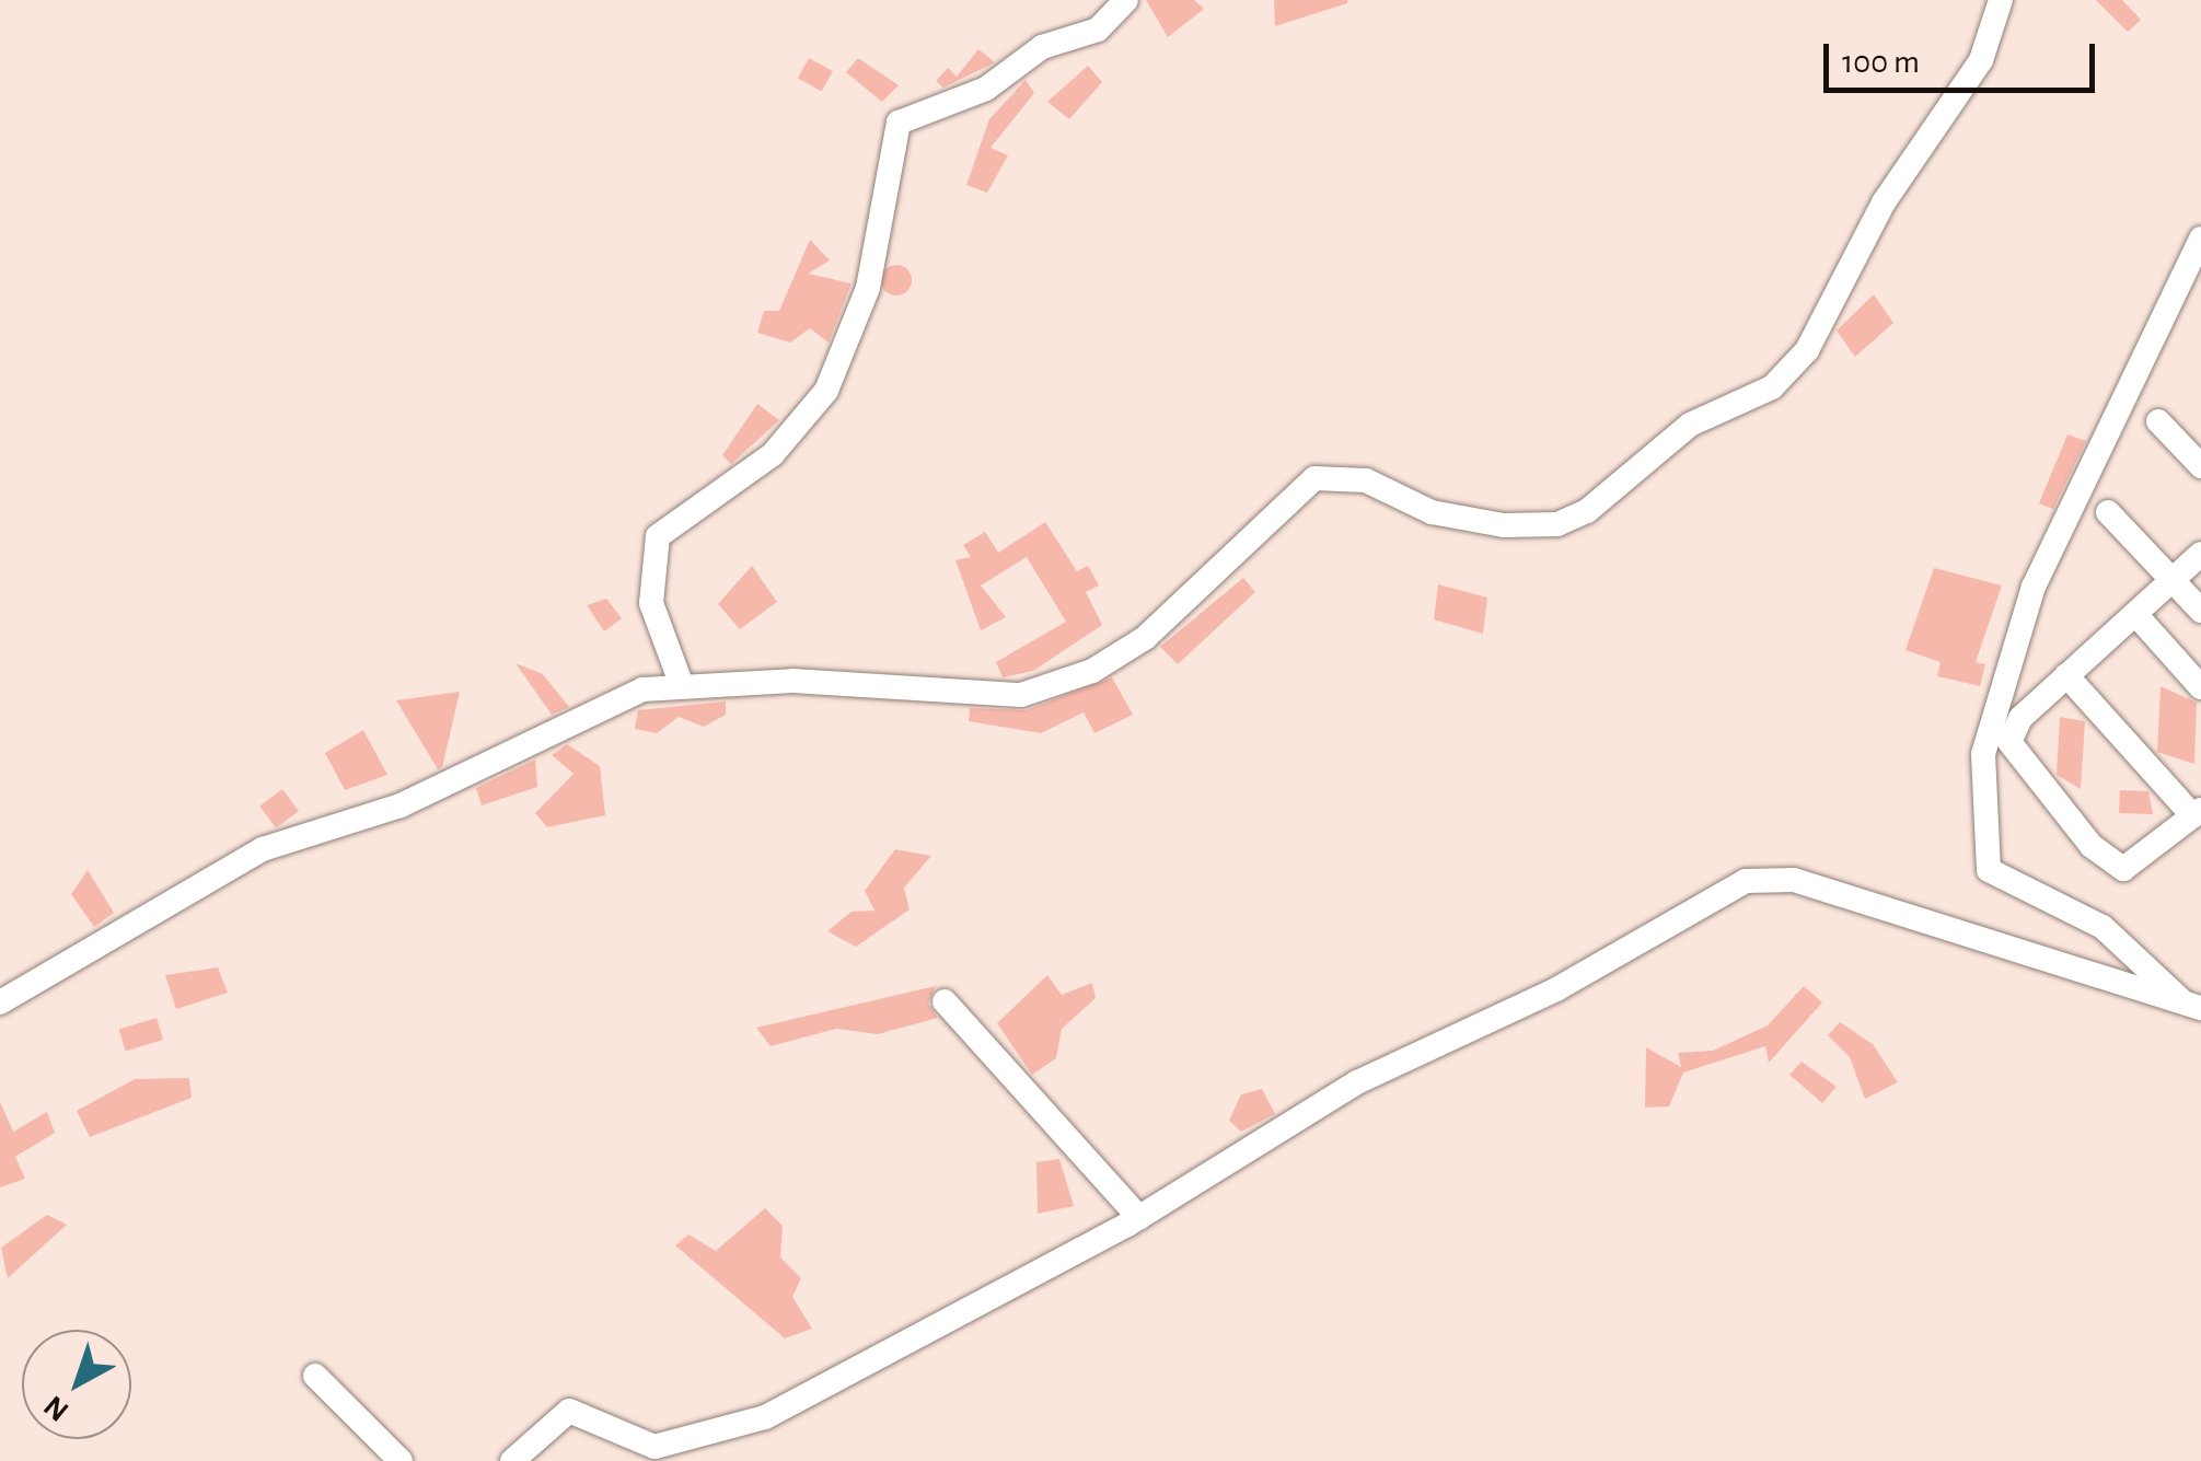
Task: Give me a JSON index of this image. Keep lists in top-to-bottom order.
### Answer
{
  "scale_bar": "100 m",
  "north": "bottom left"
}
